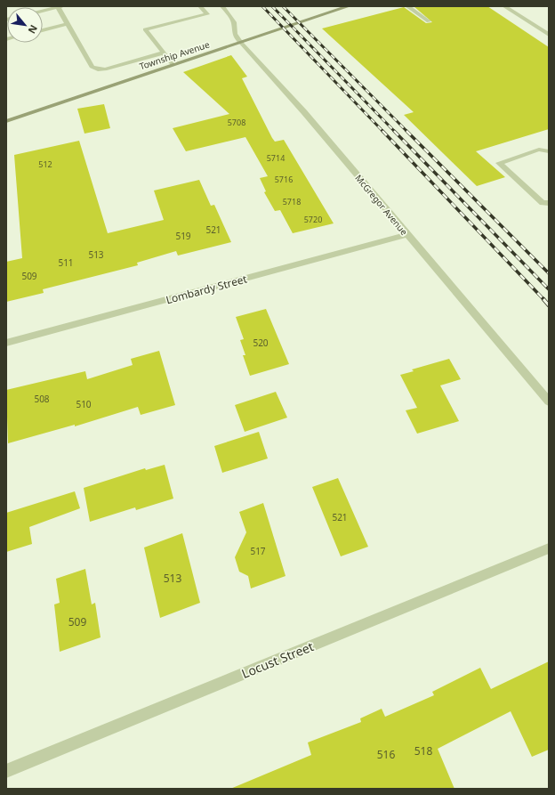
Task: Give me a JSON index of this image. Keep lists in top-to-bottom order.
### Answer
{
  "streets": {
    "main road": ["Township Avenue"],
    "street": ["McGregor Avenue", "Lombardy Street", "Locust Street"]
  },
  "crossings": [
    ["Township Avenue", "McGregor Avenue"],
    ["McGregor Avenue", "Lombardy Street"]
  ],
  "house_numbers": [
    "5708",
    "5714",
    "512",
    "5716",
    "5718",
    "5720",
    "521",
    "519",
    "513",
    "511",
    "509",
    "520",
    "508",
    "510",
    "521",
    "517",
    "513",
    "509",
    "518",
    "516"
  ],
  "north": "bottom right"
}
